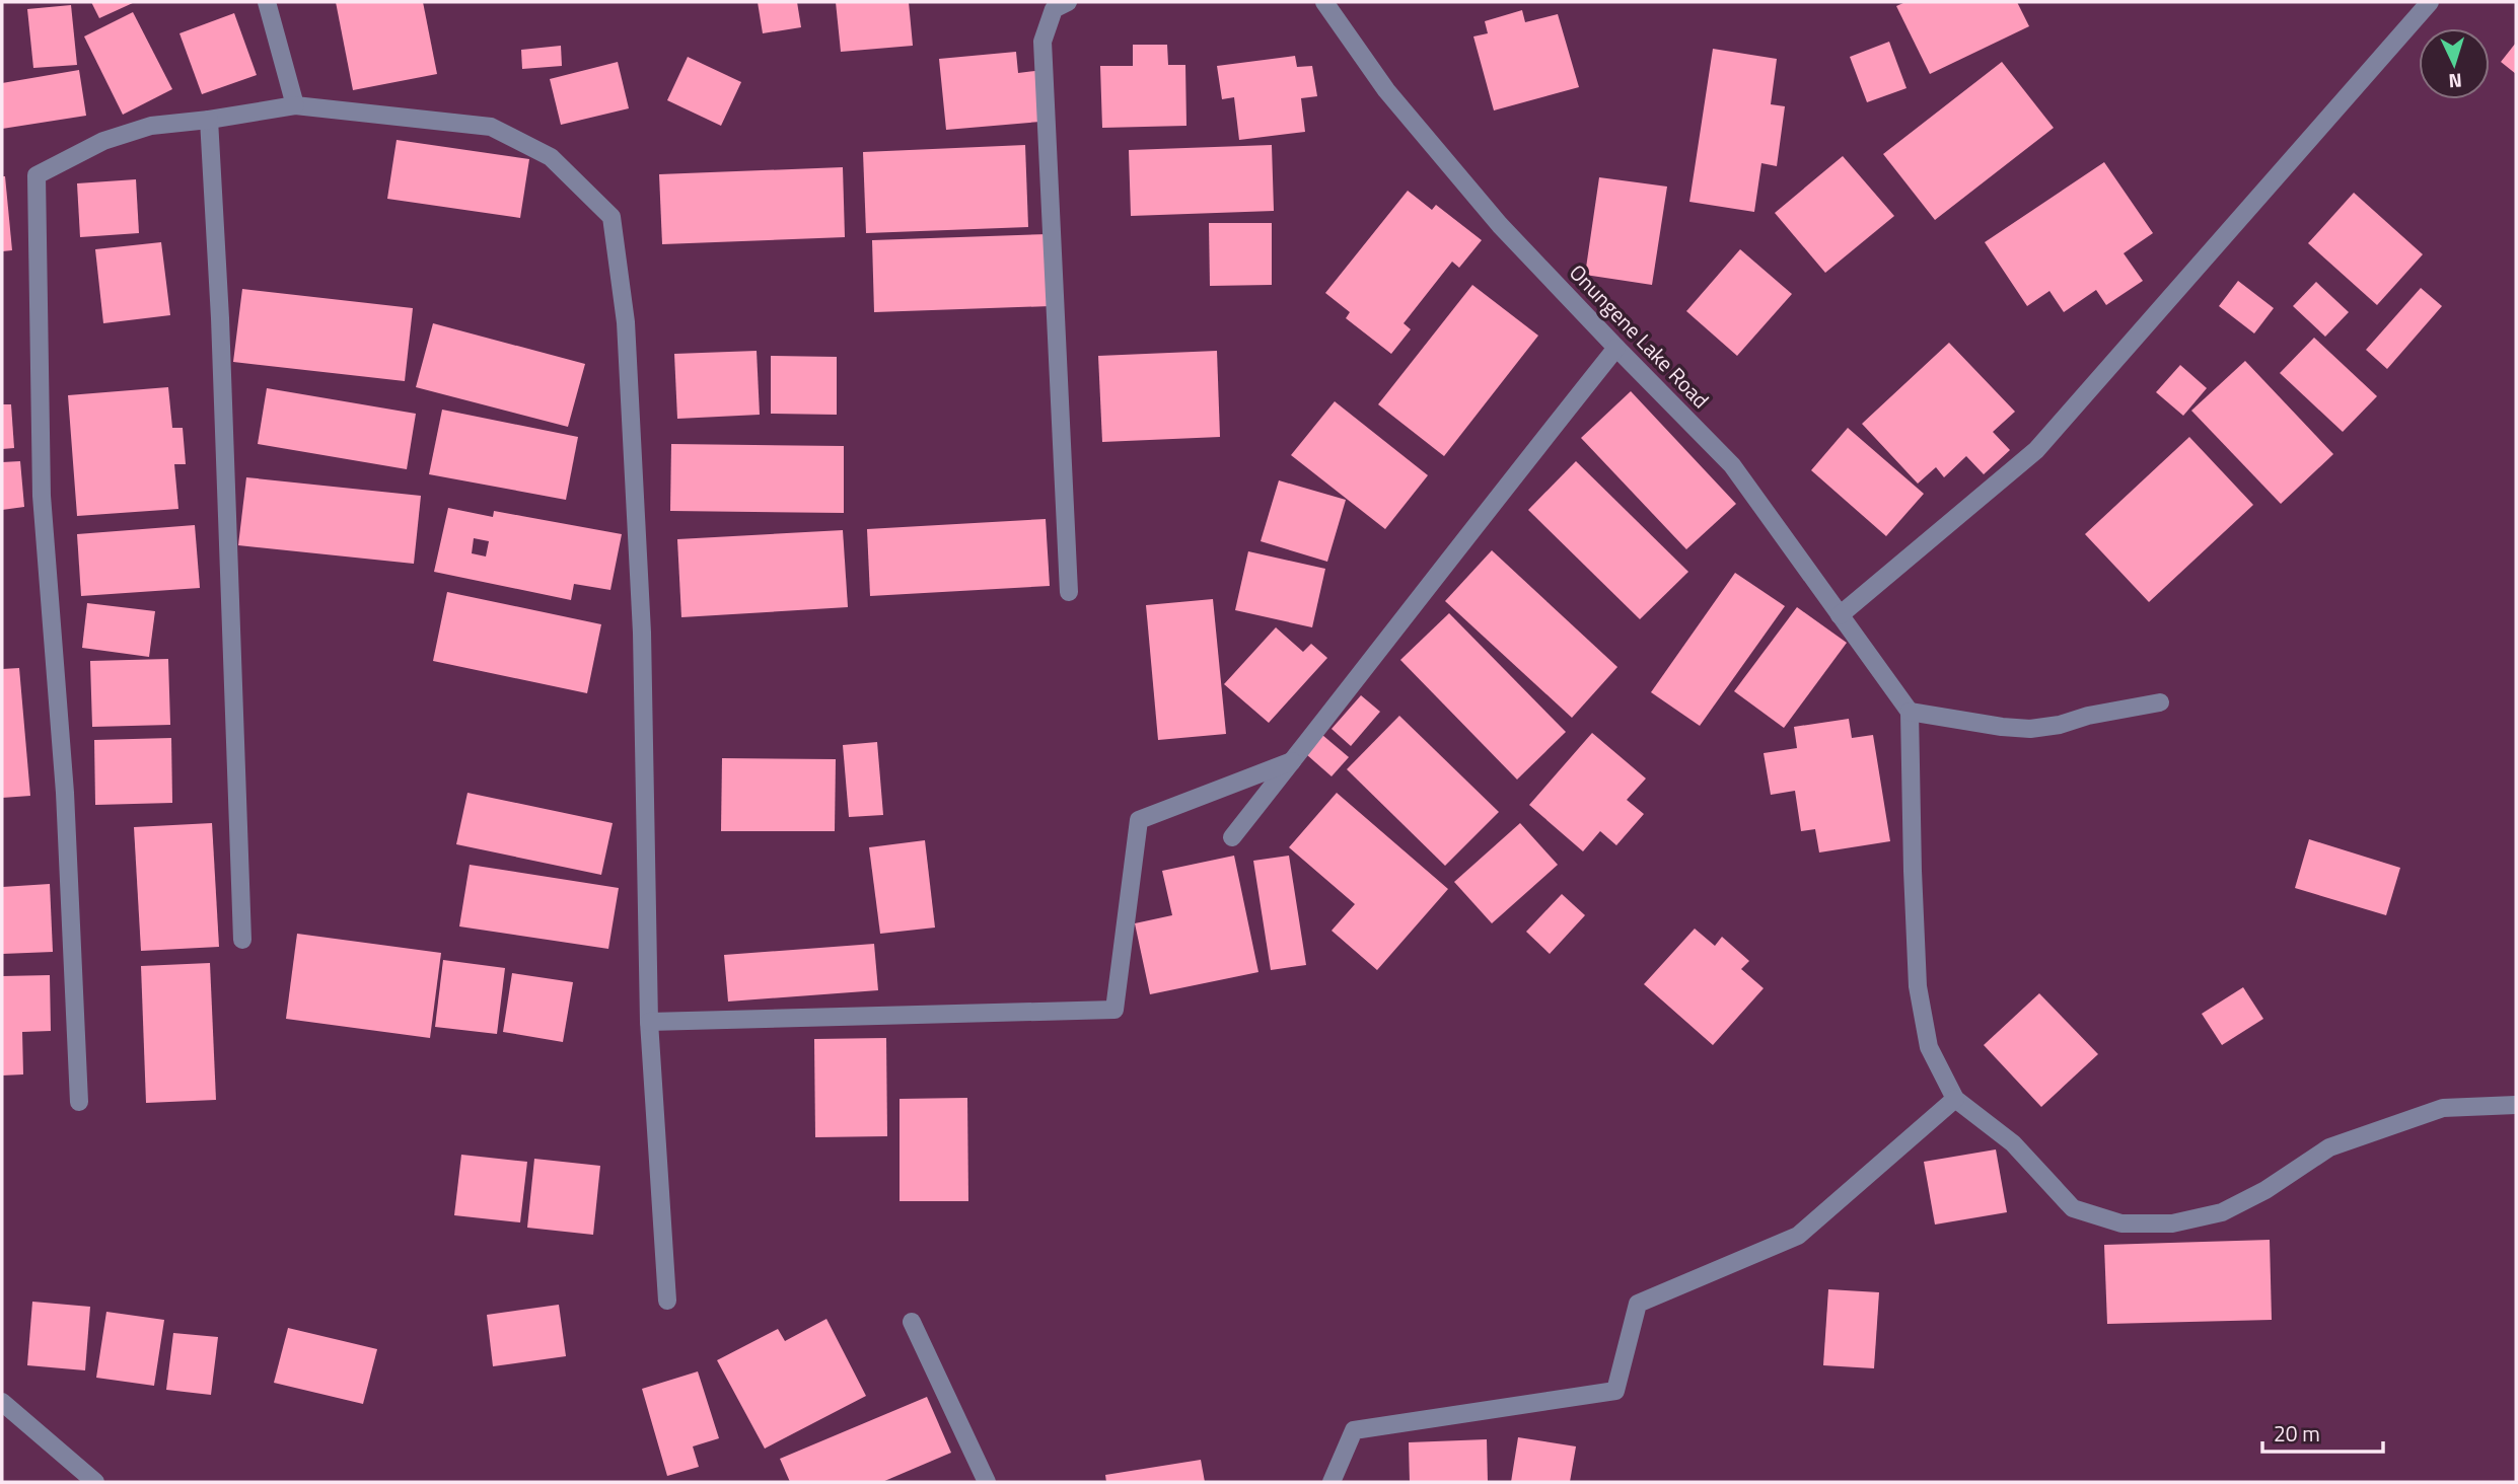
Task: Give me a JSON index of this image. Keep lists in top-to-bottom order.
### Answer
{
  "streets": {
    "street": ["Onungene Lake Road"]
  },
  "scale_bar": "20 m",
  "north": "bottom"
}
